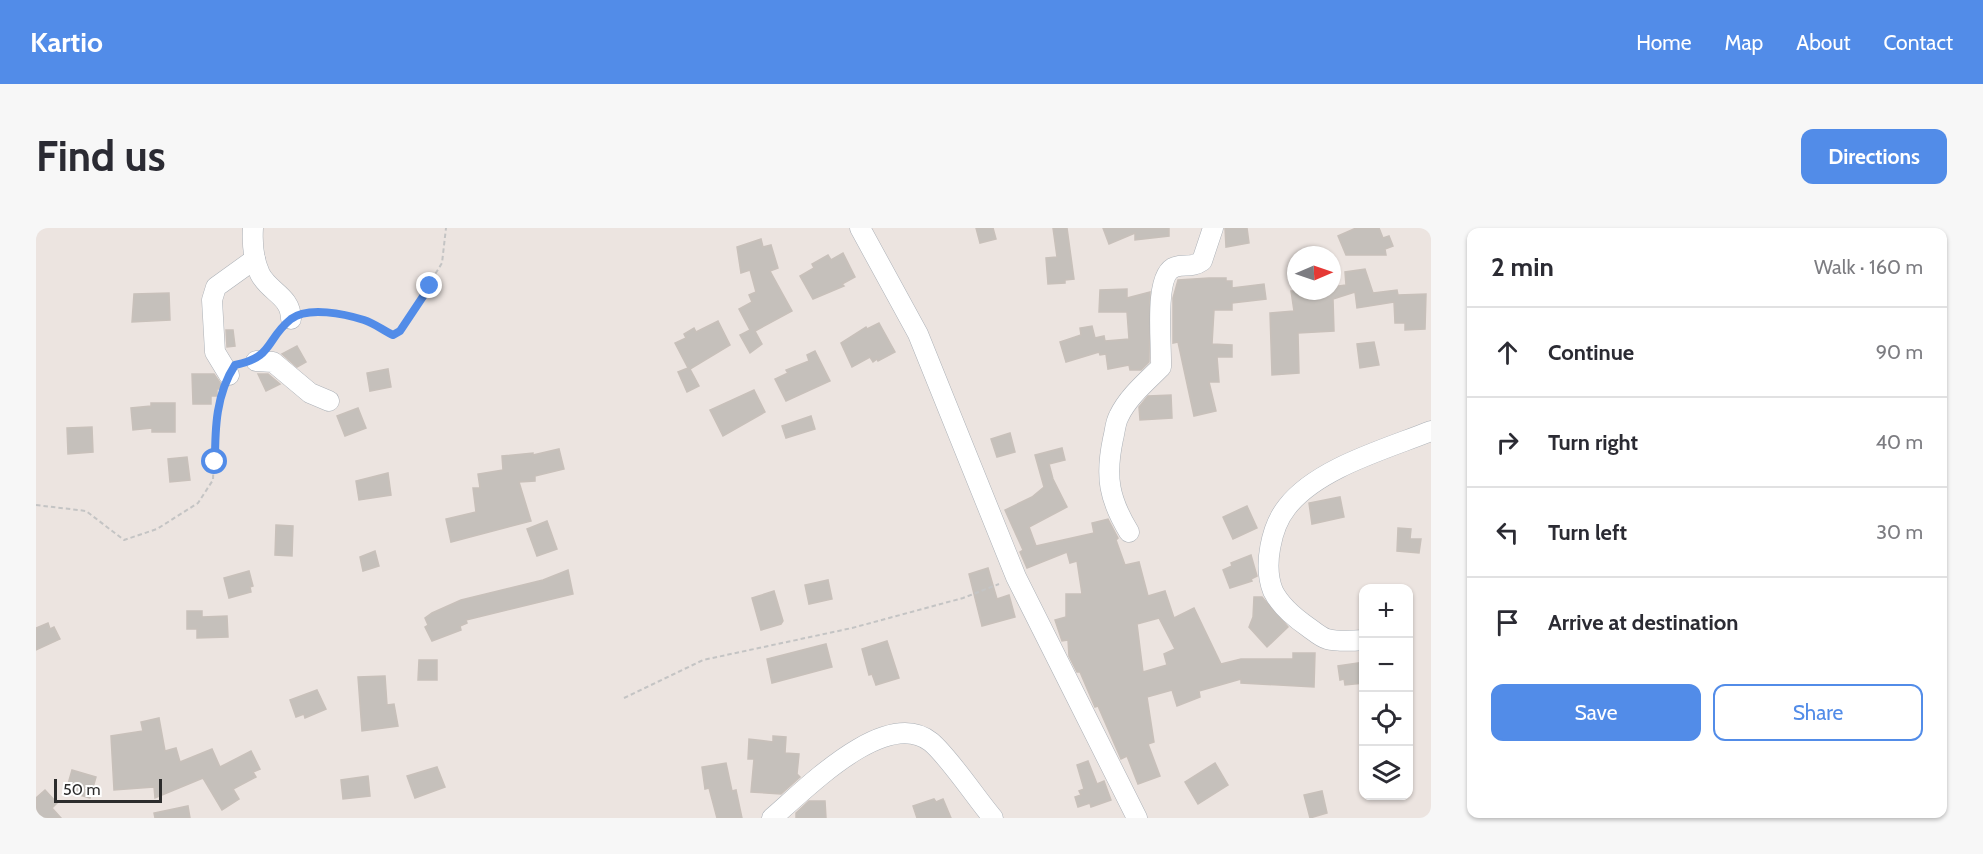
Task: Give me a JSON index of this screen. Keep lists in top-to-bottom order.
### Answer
{
  "scale_bar": "50 m",
  "north": "right",
  "page": {
    "header": "Kartio",
    "nav": [
      "Home",
      "Map",
      "About",
      "Contact"
    ],
    "buttons": [
      "Directions",
      ["Save", "Share"]
    ],
    "title": "Find us",
    "heading": ["2 min", "Walk · 160 m"],
    "list": [
      ["Continue", "90 m"],
      ["Turn right", "40 m"],
      ["Turn left", "30 m"],
      "Arrive at destination"
    ],
    "map_buttons": ["+", "−"],
    "scale": "50 m"
  }
}
